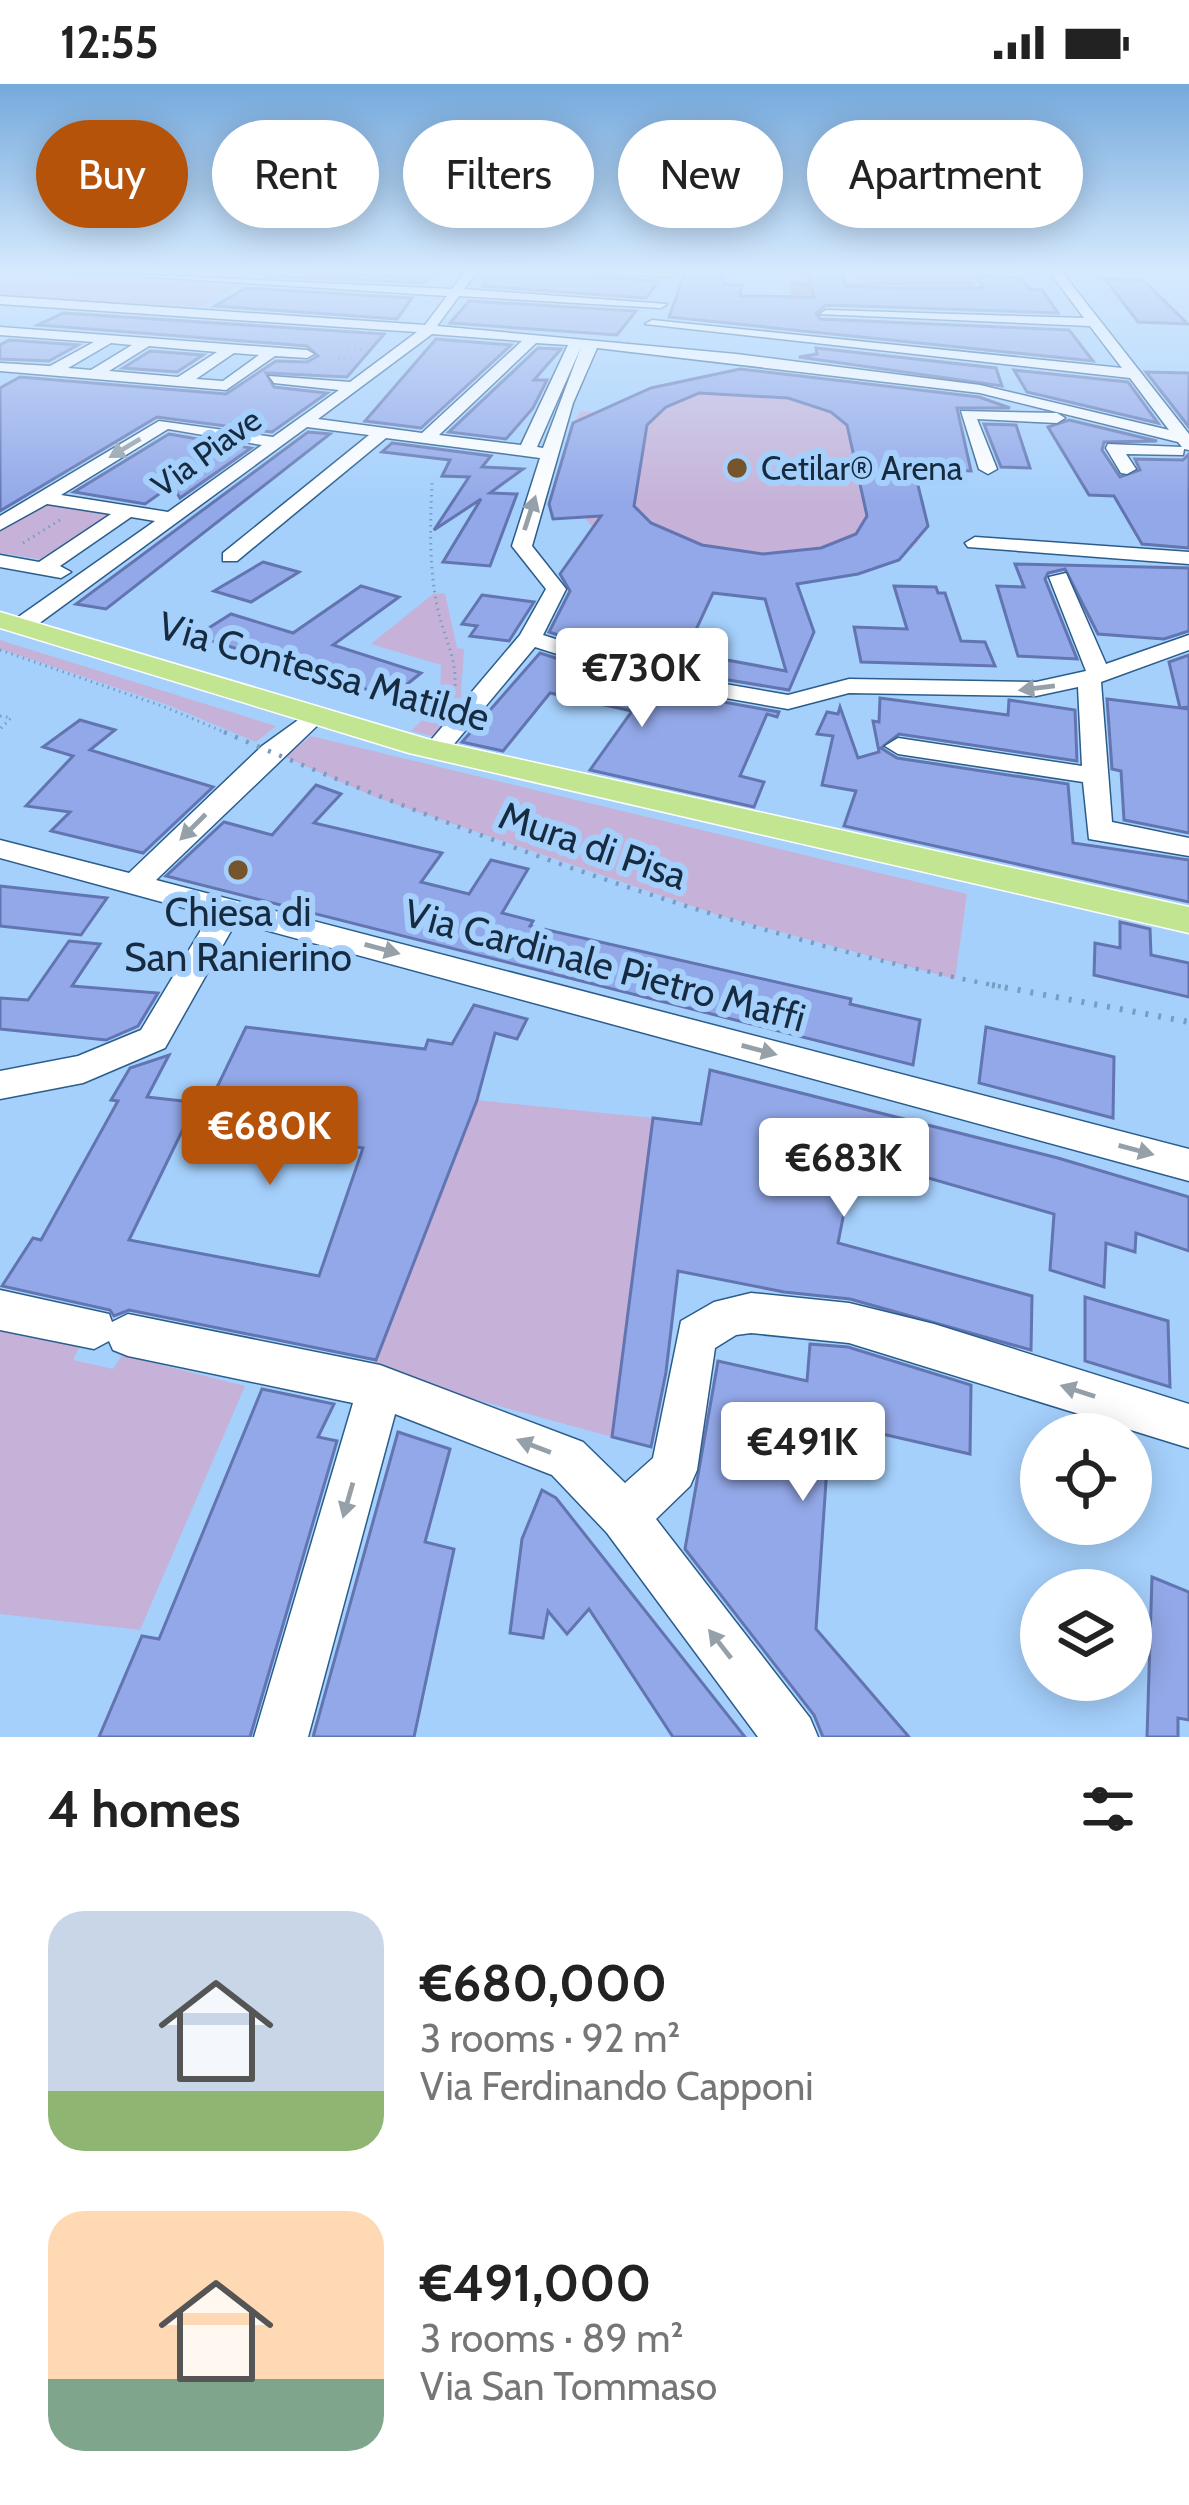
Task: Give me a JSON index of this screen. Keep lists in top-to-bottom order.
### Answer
{
  "streets": {
    "main road": ["Via Contessa Matilde"],
    "street": ["Via Piave", "Via Cardinale Pietro Maffi"],
    "path": ["Mura di Pisa"]
  },
  "crossings": [
    ["Via Piave", "Via Contessa Matilde"]
  ],
  "one_way": ["Via Cardinale Pietro Maffi"],
  "places": ["Cetilar® Arena", "Chiesa di San Ranierino"],
  "page": {
    "status": "12:55",
    "chip": [
      "Buy",
      "Rent",
      "Filters",
      "New",
      "Apartment"
    ],
    "price": [
      "€730K",
      "€680K",
      "€683K",
      "€491K"
    ],
    "heading": "4 homes",
    "list": [
      {
        "name": "€680,000",
        "note": "3 rooms · 92 m² · Via Ferdinando Capponi"
      },
      {
        "name": "€491,000",
        "note": "3 rooms · 89 m² · Via San Tommaso"
      }
    ]
  }
}
